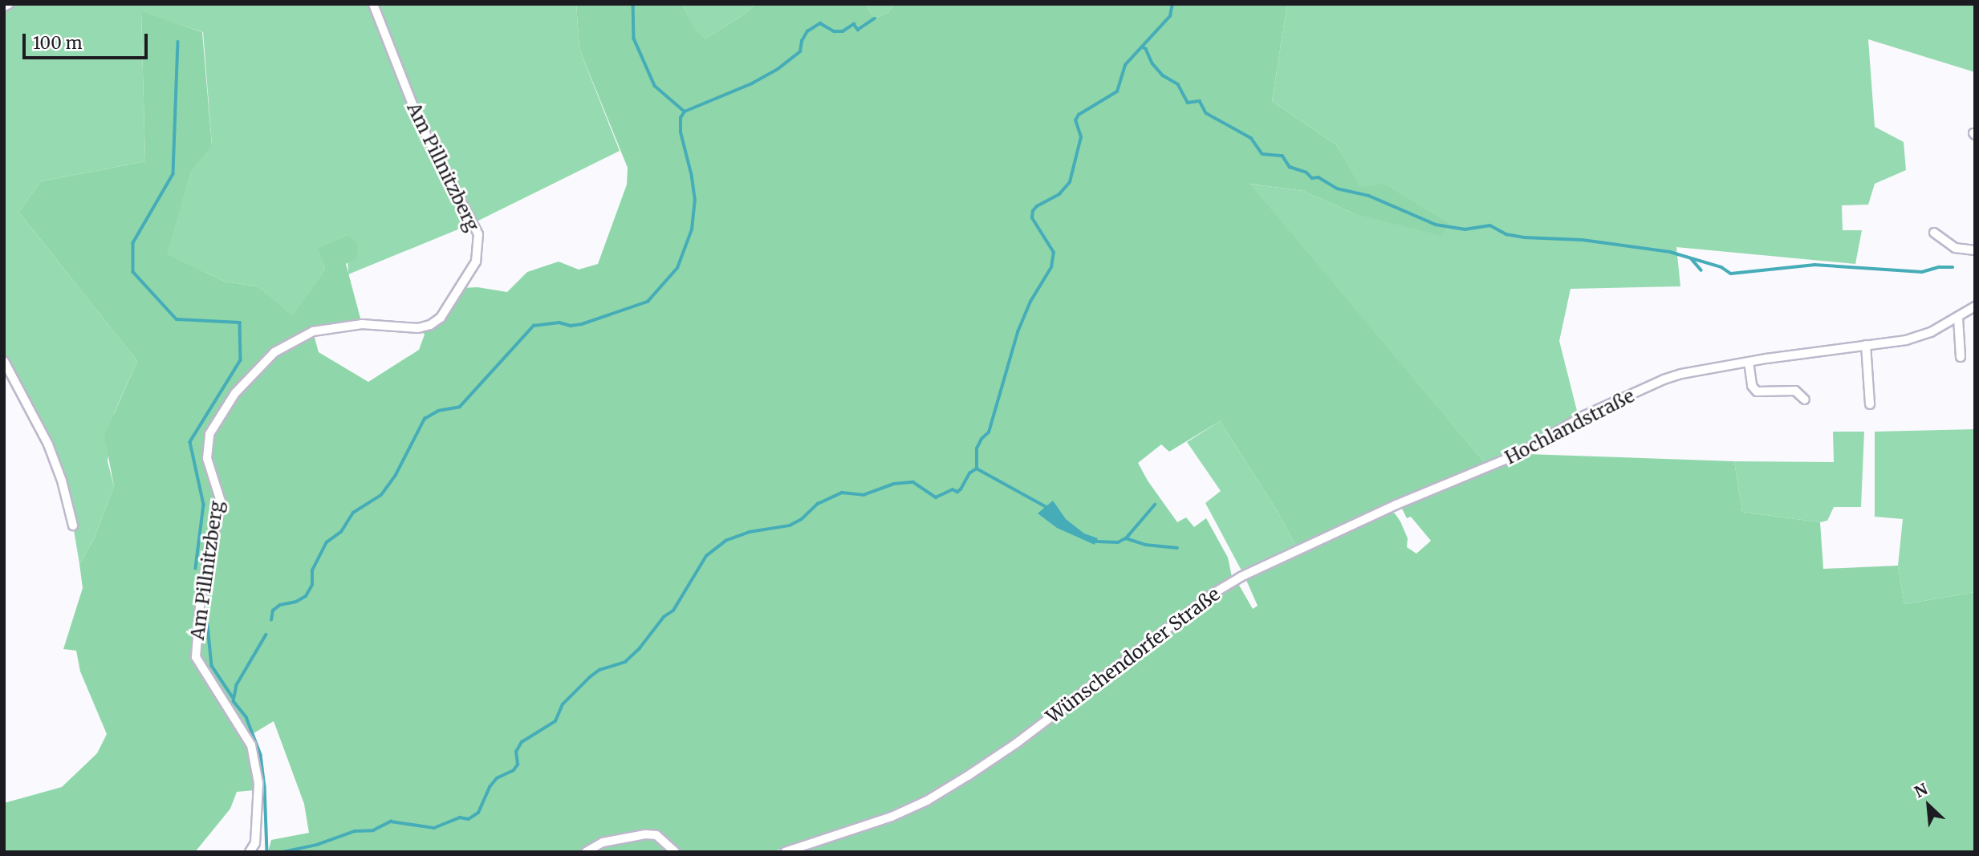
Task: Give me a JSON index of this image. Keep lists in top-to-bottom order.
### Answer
{
  "streets": {
    "street": ["Am Pillnitzberg", "Hochlandstraße", "Wünschendorfer Straße"]
  },
  "crossings": [
    ["Hochlandstraße", "Wünschendorfer Straße"]
  ],
  "scale_bar": "100 m",
  "north": "top left"
}
